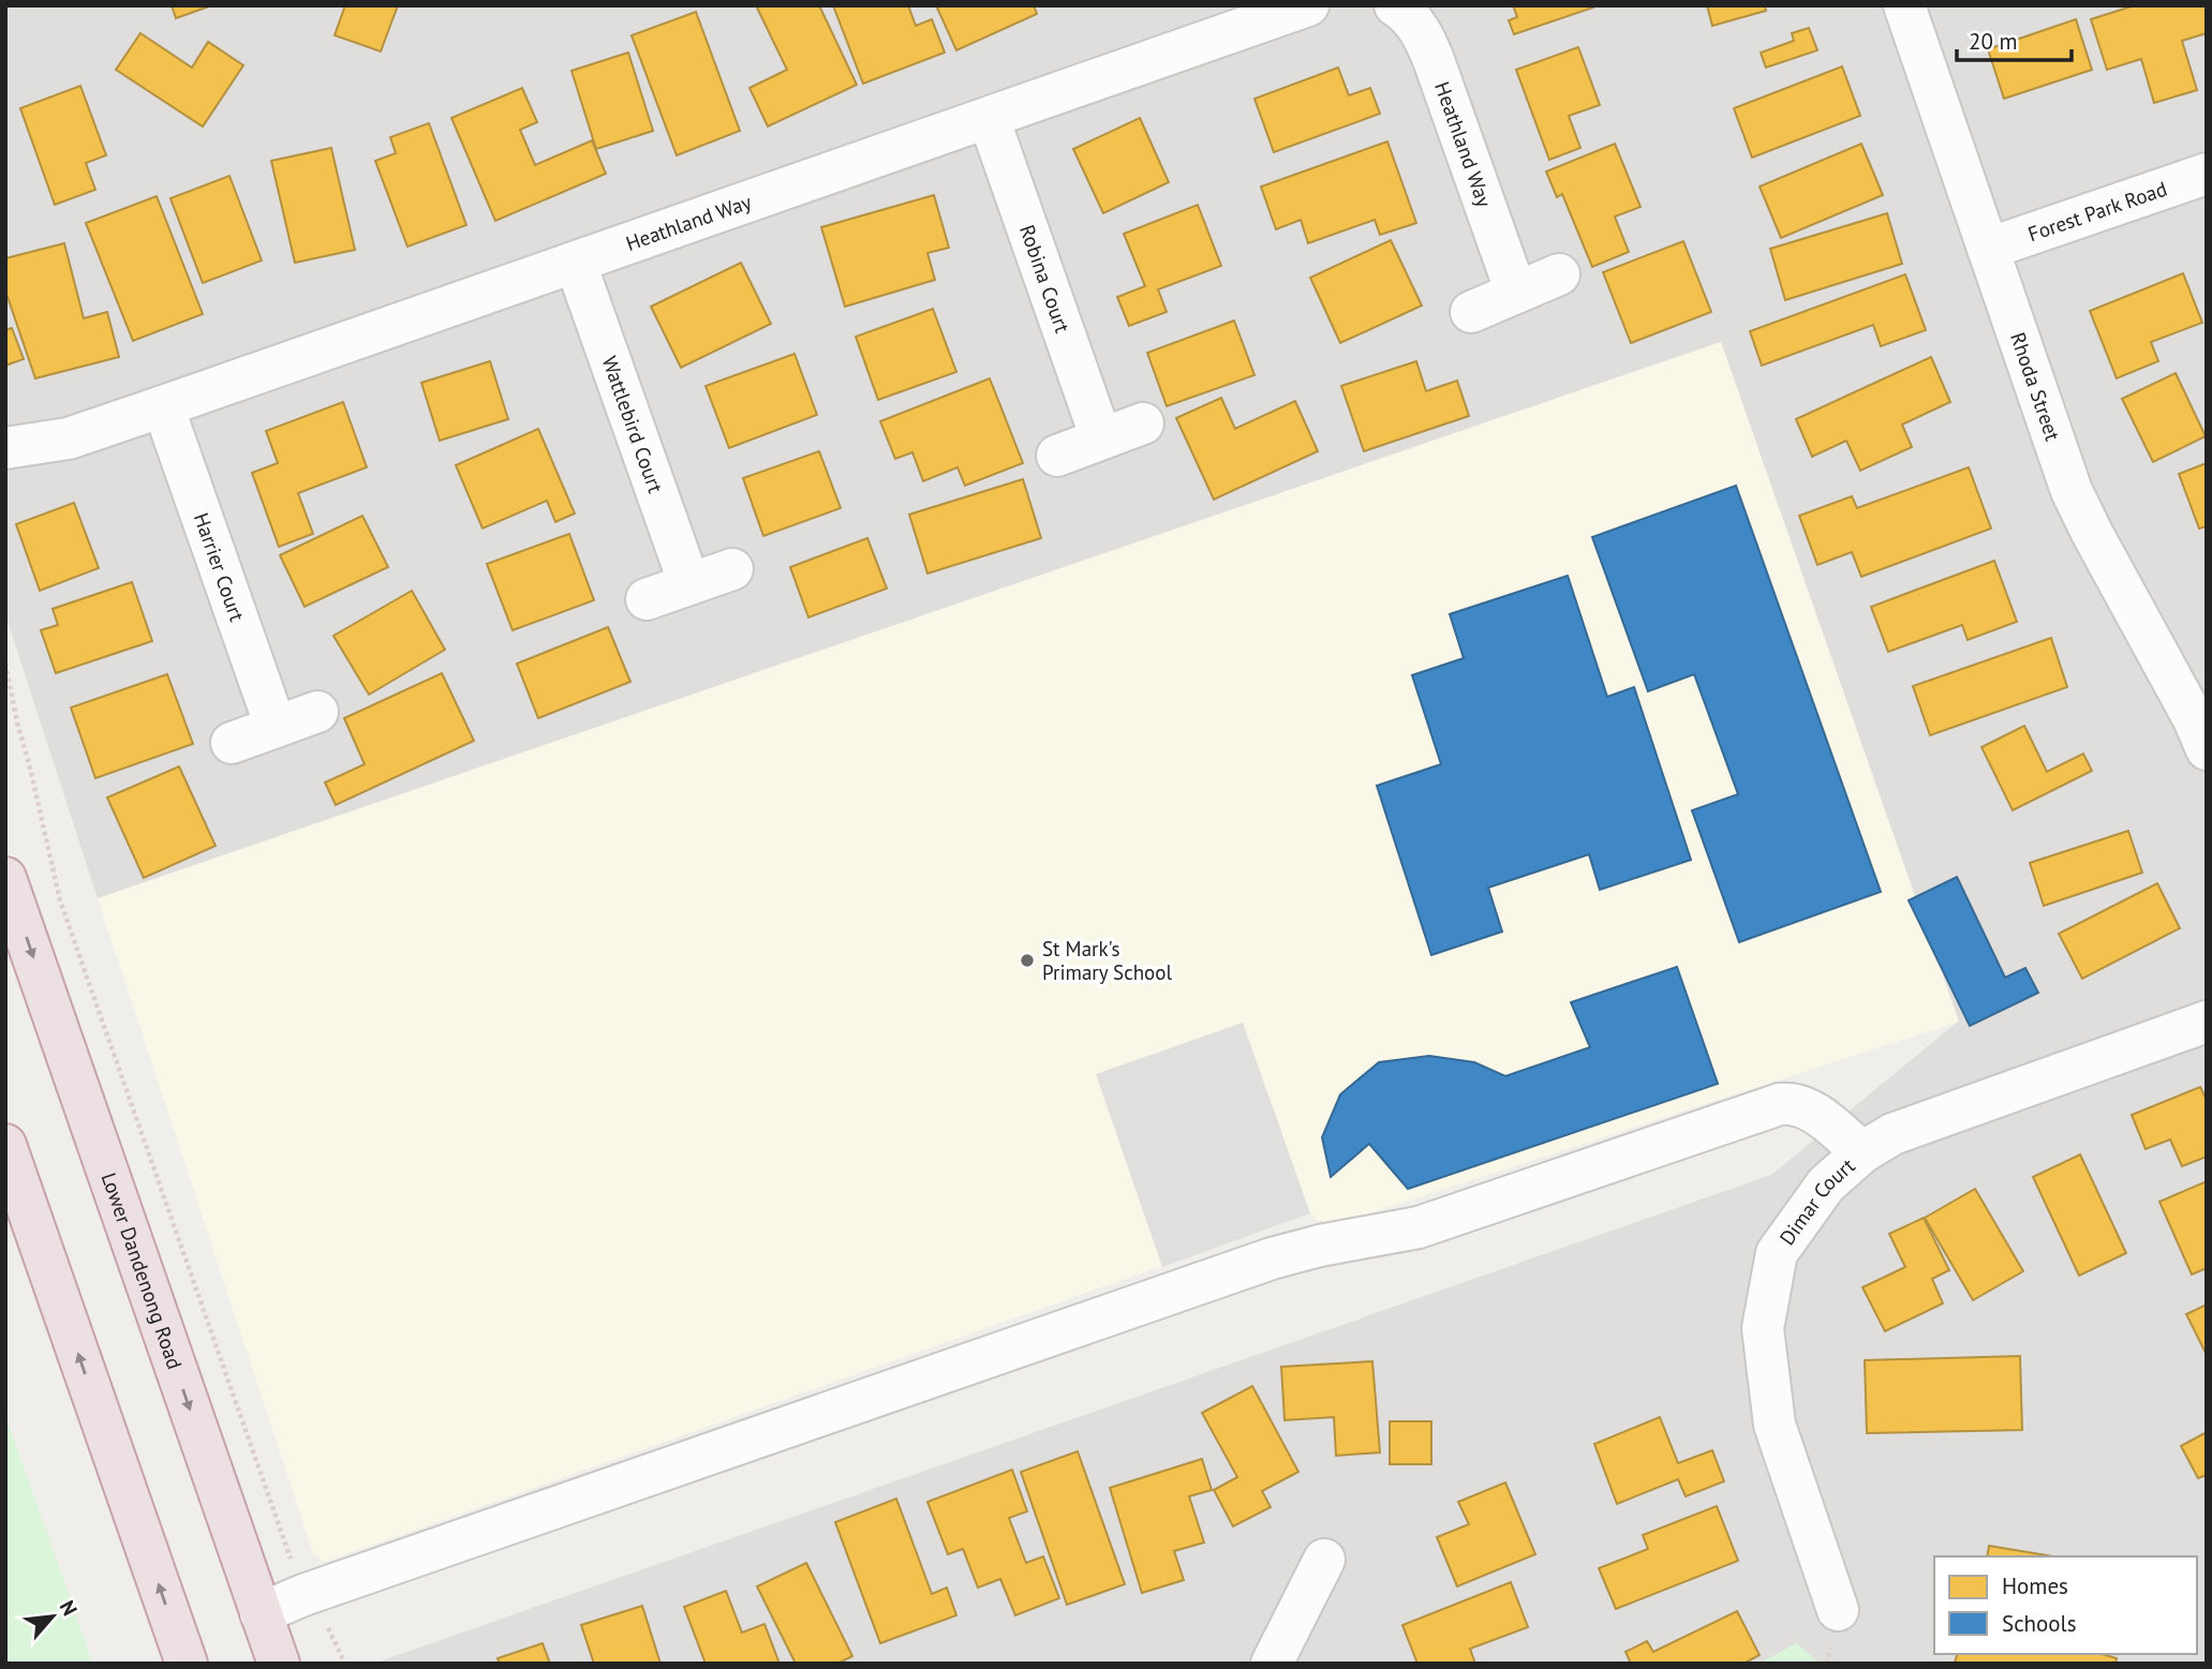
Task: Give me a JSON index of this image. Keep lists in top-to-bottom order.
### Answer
{
  "streets": {
    "highway": ["Lower Dandenong Road"],
    "street": [
      "Heathland Way",
      "Forest Park Road",
      "Robina Court",
      "Rhoda Street",
      "Wattlebird Court",
      "Harrier Court",
      "Dimar Court"
    ]
  },
  "crossings": [
    ["Heathland Way", "Robina Court"],
    ["Heathland Way", "Wattlebird Court"],
    ["Heathland Way", "Harrier Court"],
    ["Forest Park Road", "Rhoda Street"]
  ],
  "places": ["St Mark's Primary School"],
  "legend": ["Homes", "Schools"],
  "scale_bar": "20 m",
  "north": "top right"
}
